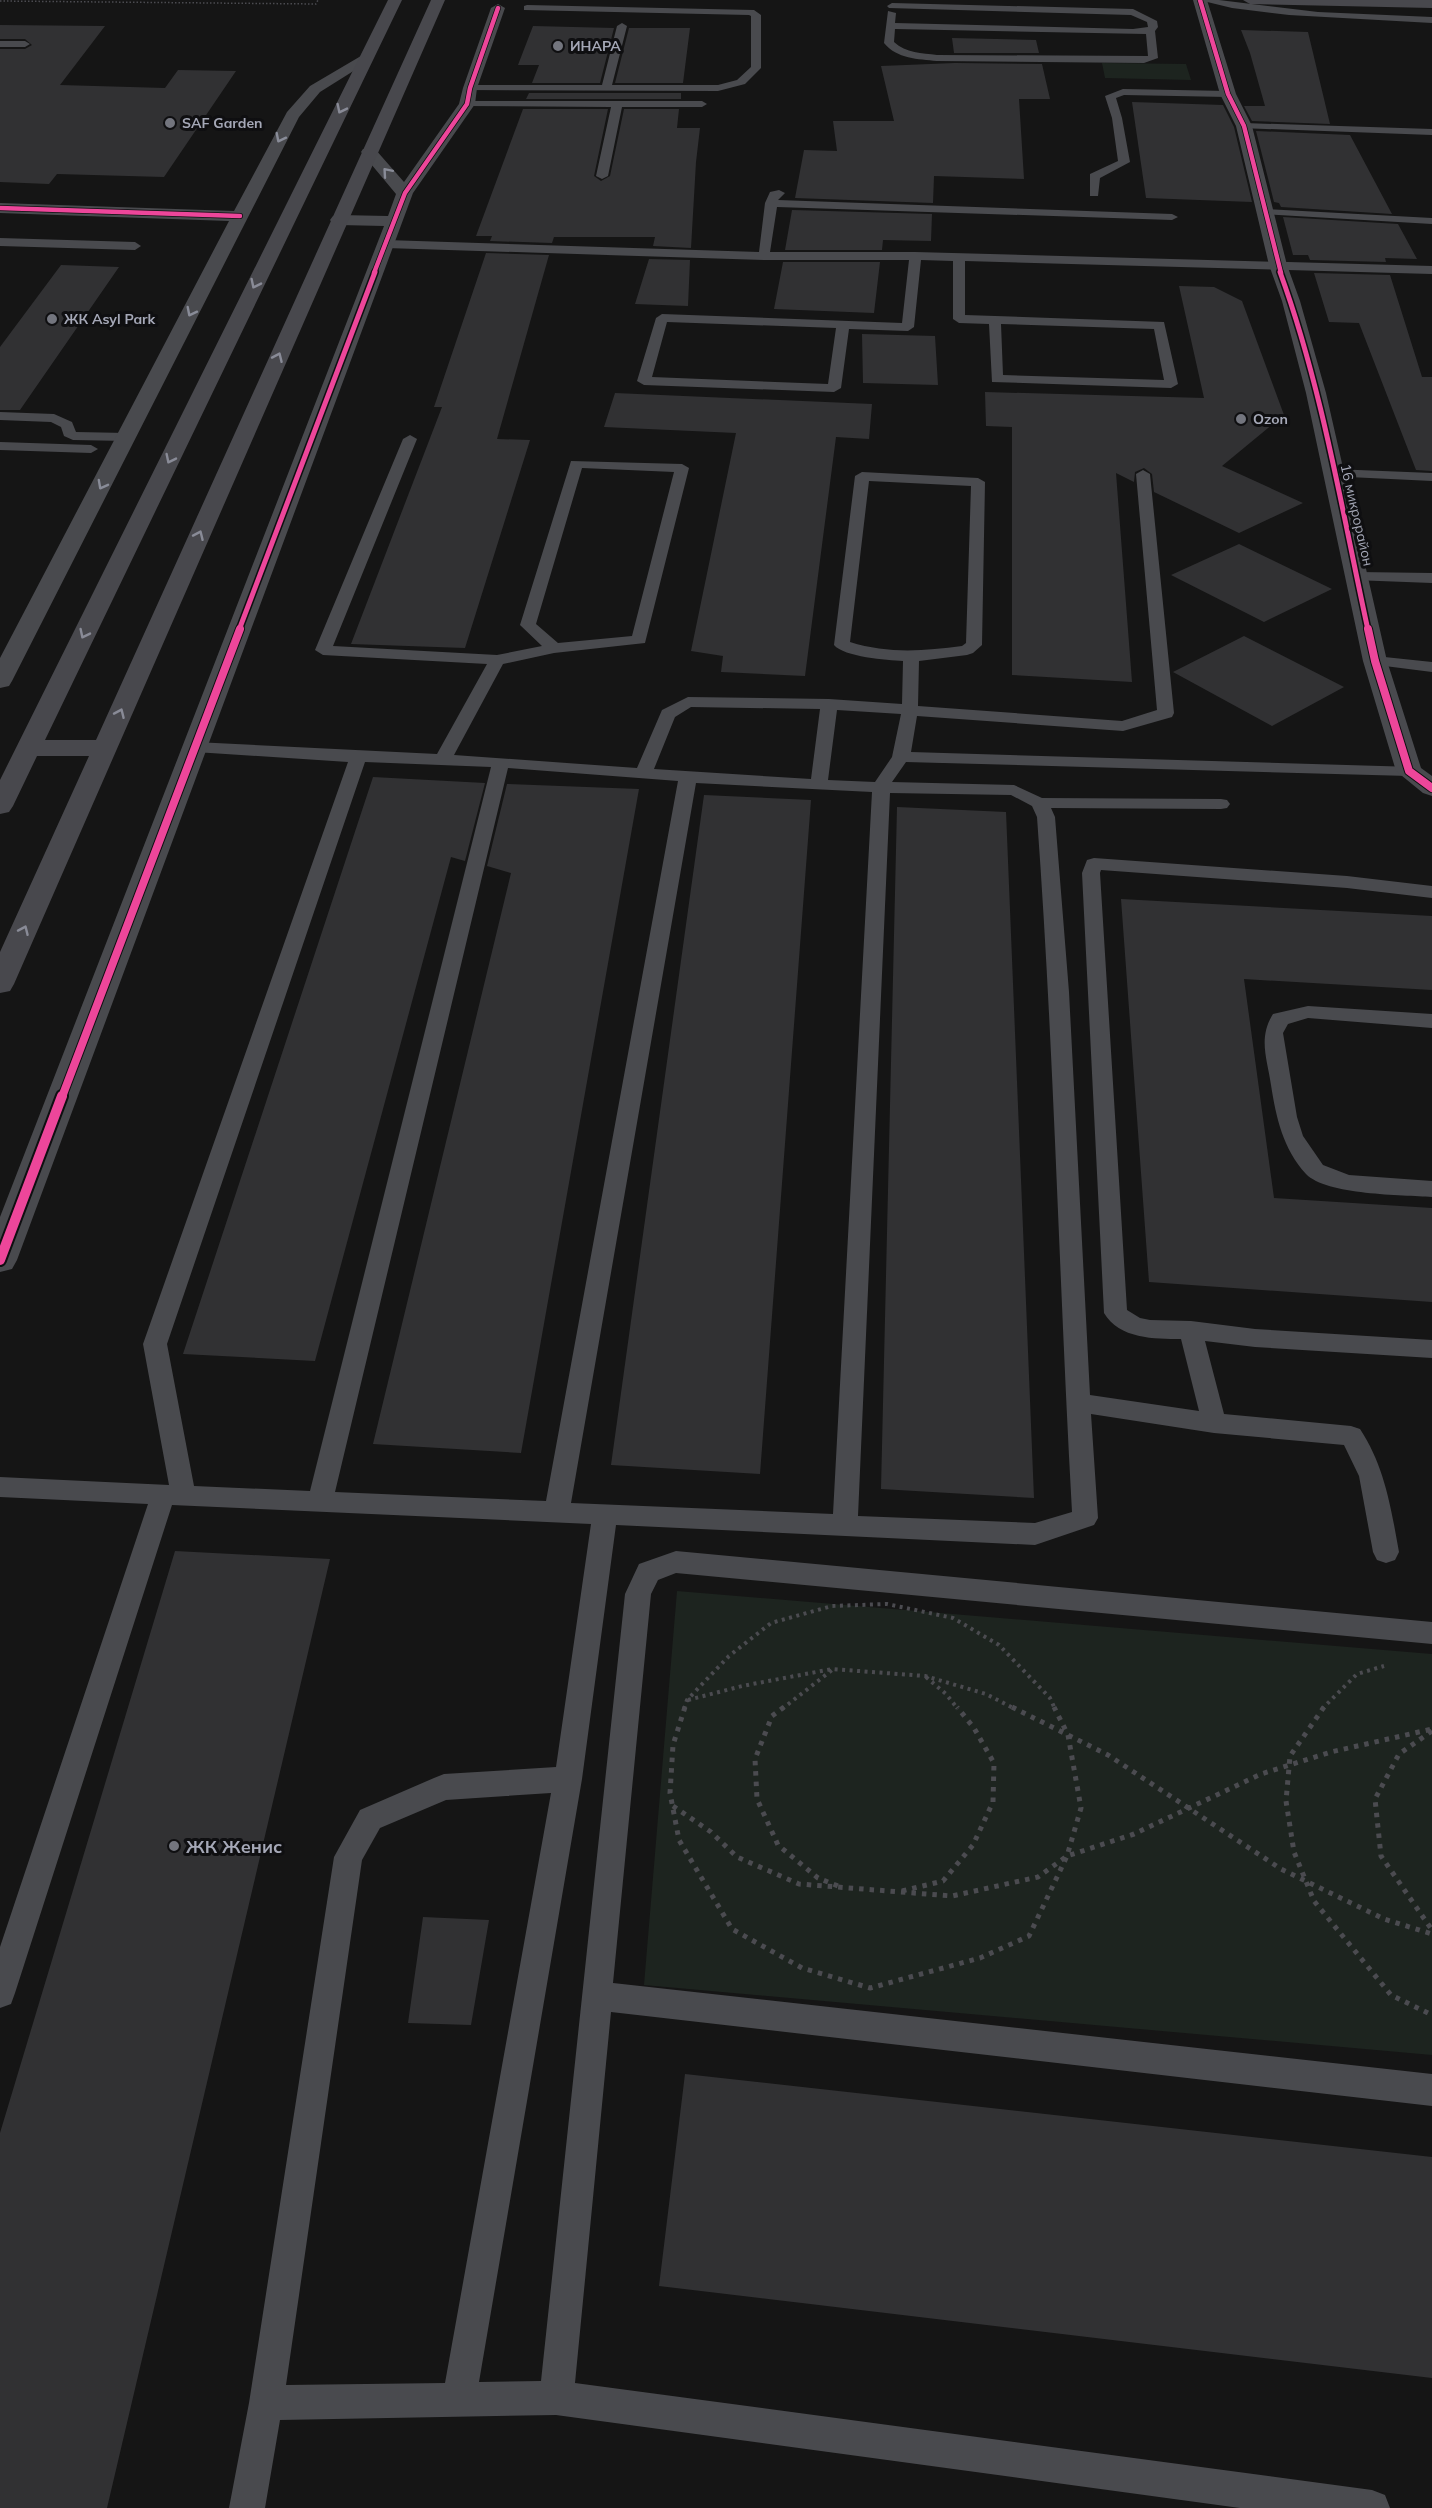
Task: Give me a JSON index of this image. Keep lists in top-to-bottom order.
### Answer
{
  "streets": {
    "street": ["16 микрорайон"]
  },
  "places": [
    "ИНАРА",
    "SAF Garden",
    "ЖК Asyl Park",
    "Ozon",
    "ЖК Женис"
  ]
}
